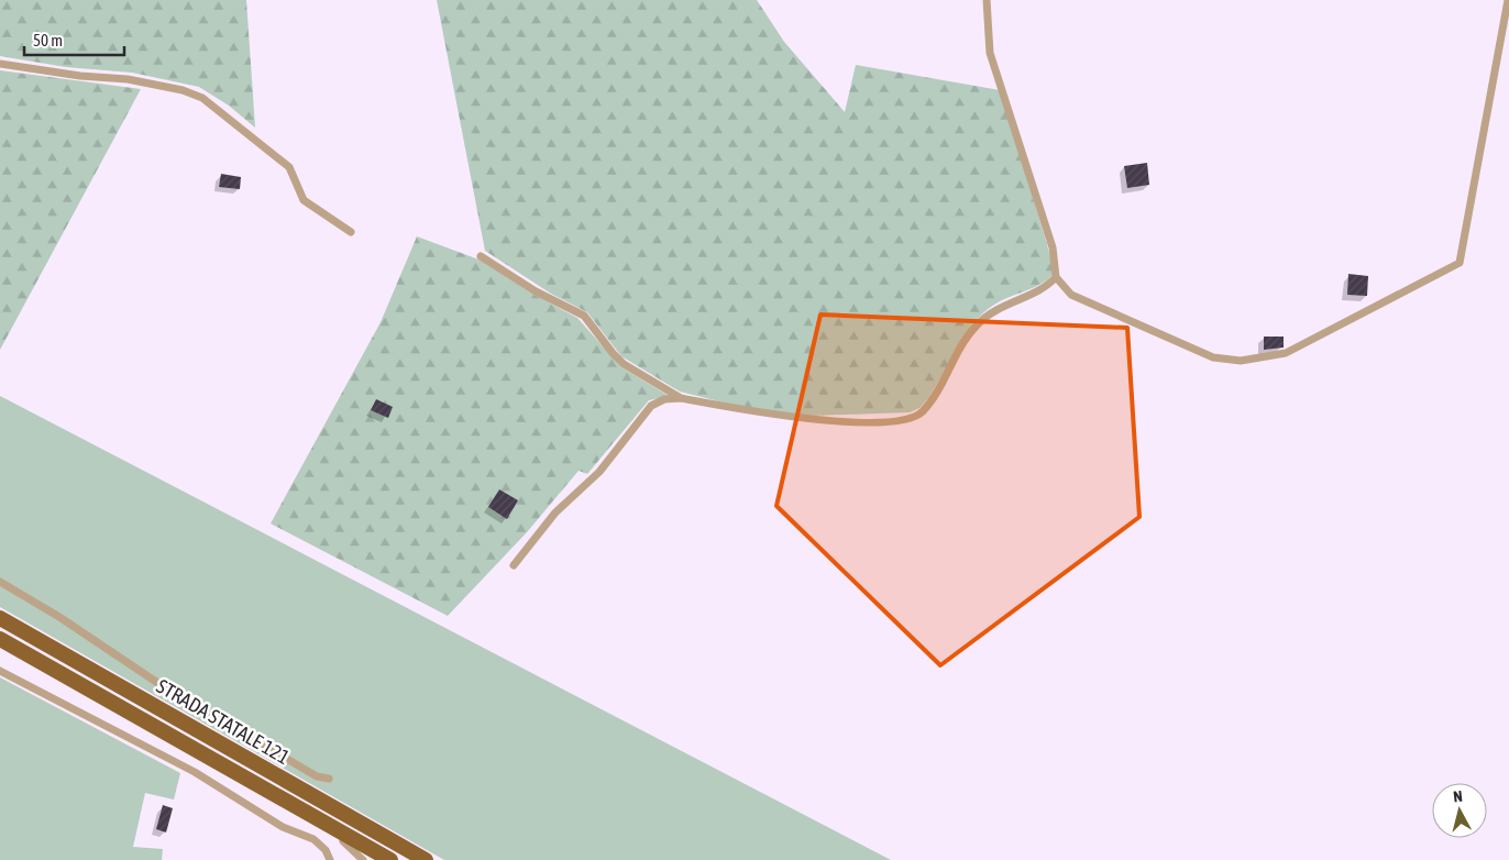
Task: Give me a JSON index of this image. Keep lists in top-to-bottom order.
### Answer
{
  "streets": {
    "main road": ["STRADA STATALE 121"]
  },
  "scale_bar": "50 m",
  "north": "top"
}
